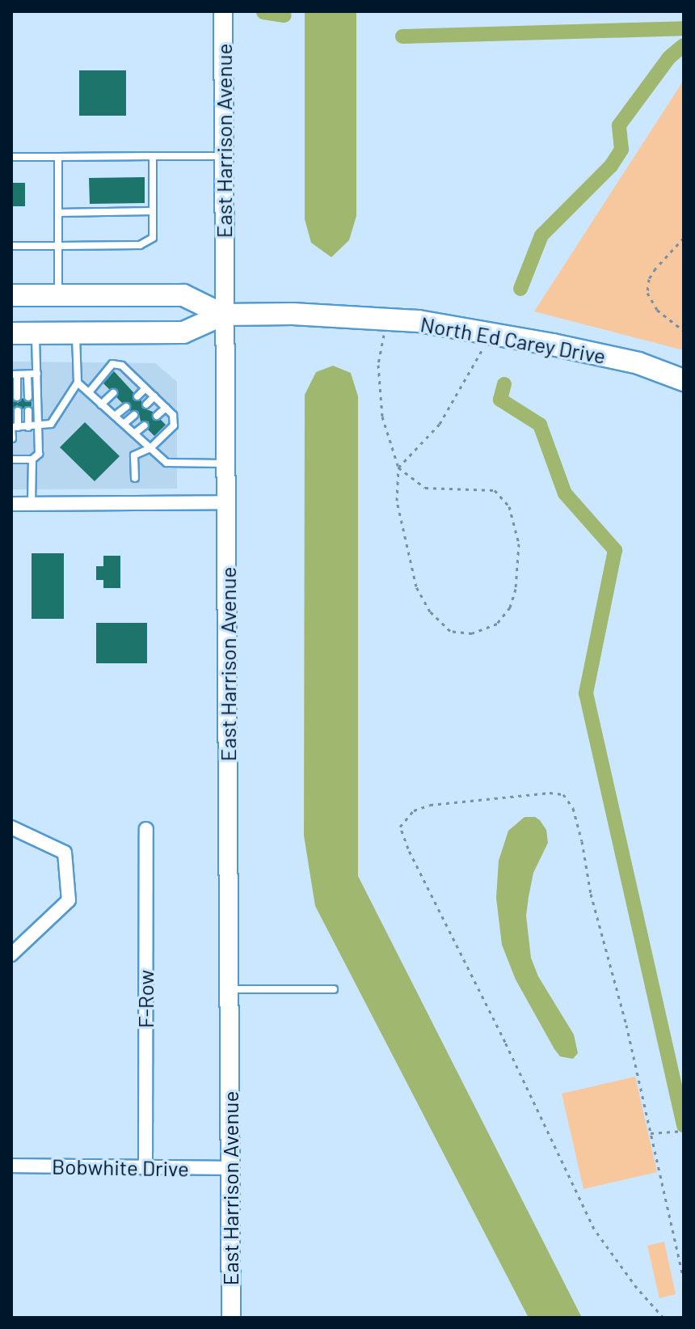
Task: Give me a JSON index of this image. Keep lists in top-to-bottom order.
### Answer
{
  "streets": {
    "main road": ["East Harrison Avenue", "North Ed Carey Drive"],
    "street": ["F-Row", "Bobwhite Drive"]
  },
  "crossings": [
    ["East Harrison Avenue", "North Ed Carey Drive"],
    ["East Harrison Avenue", "Bobwhite Drive"],
    ["F-Row", "Bobwhite Drive"]
  ]
}
